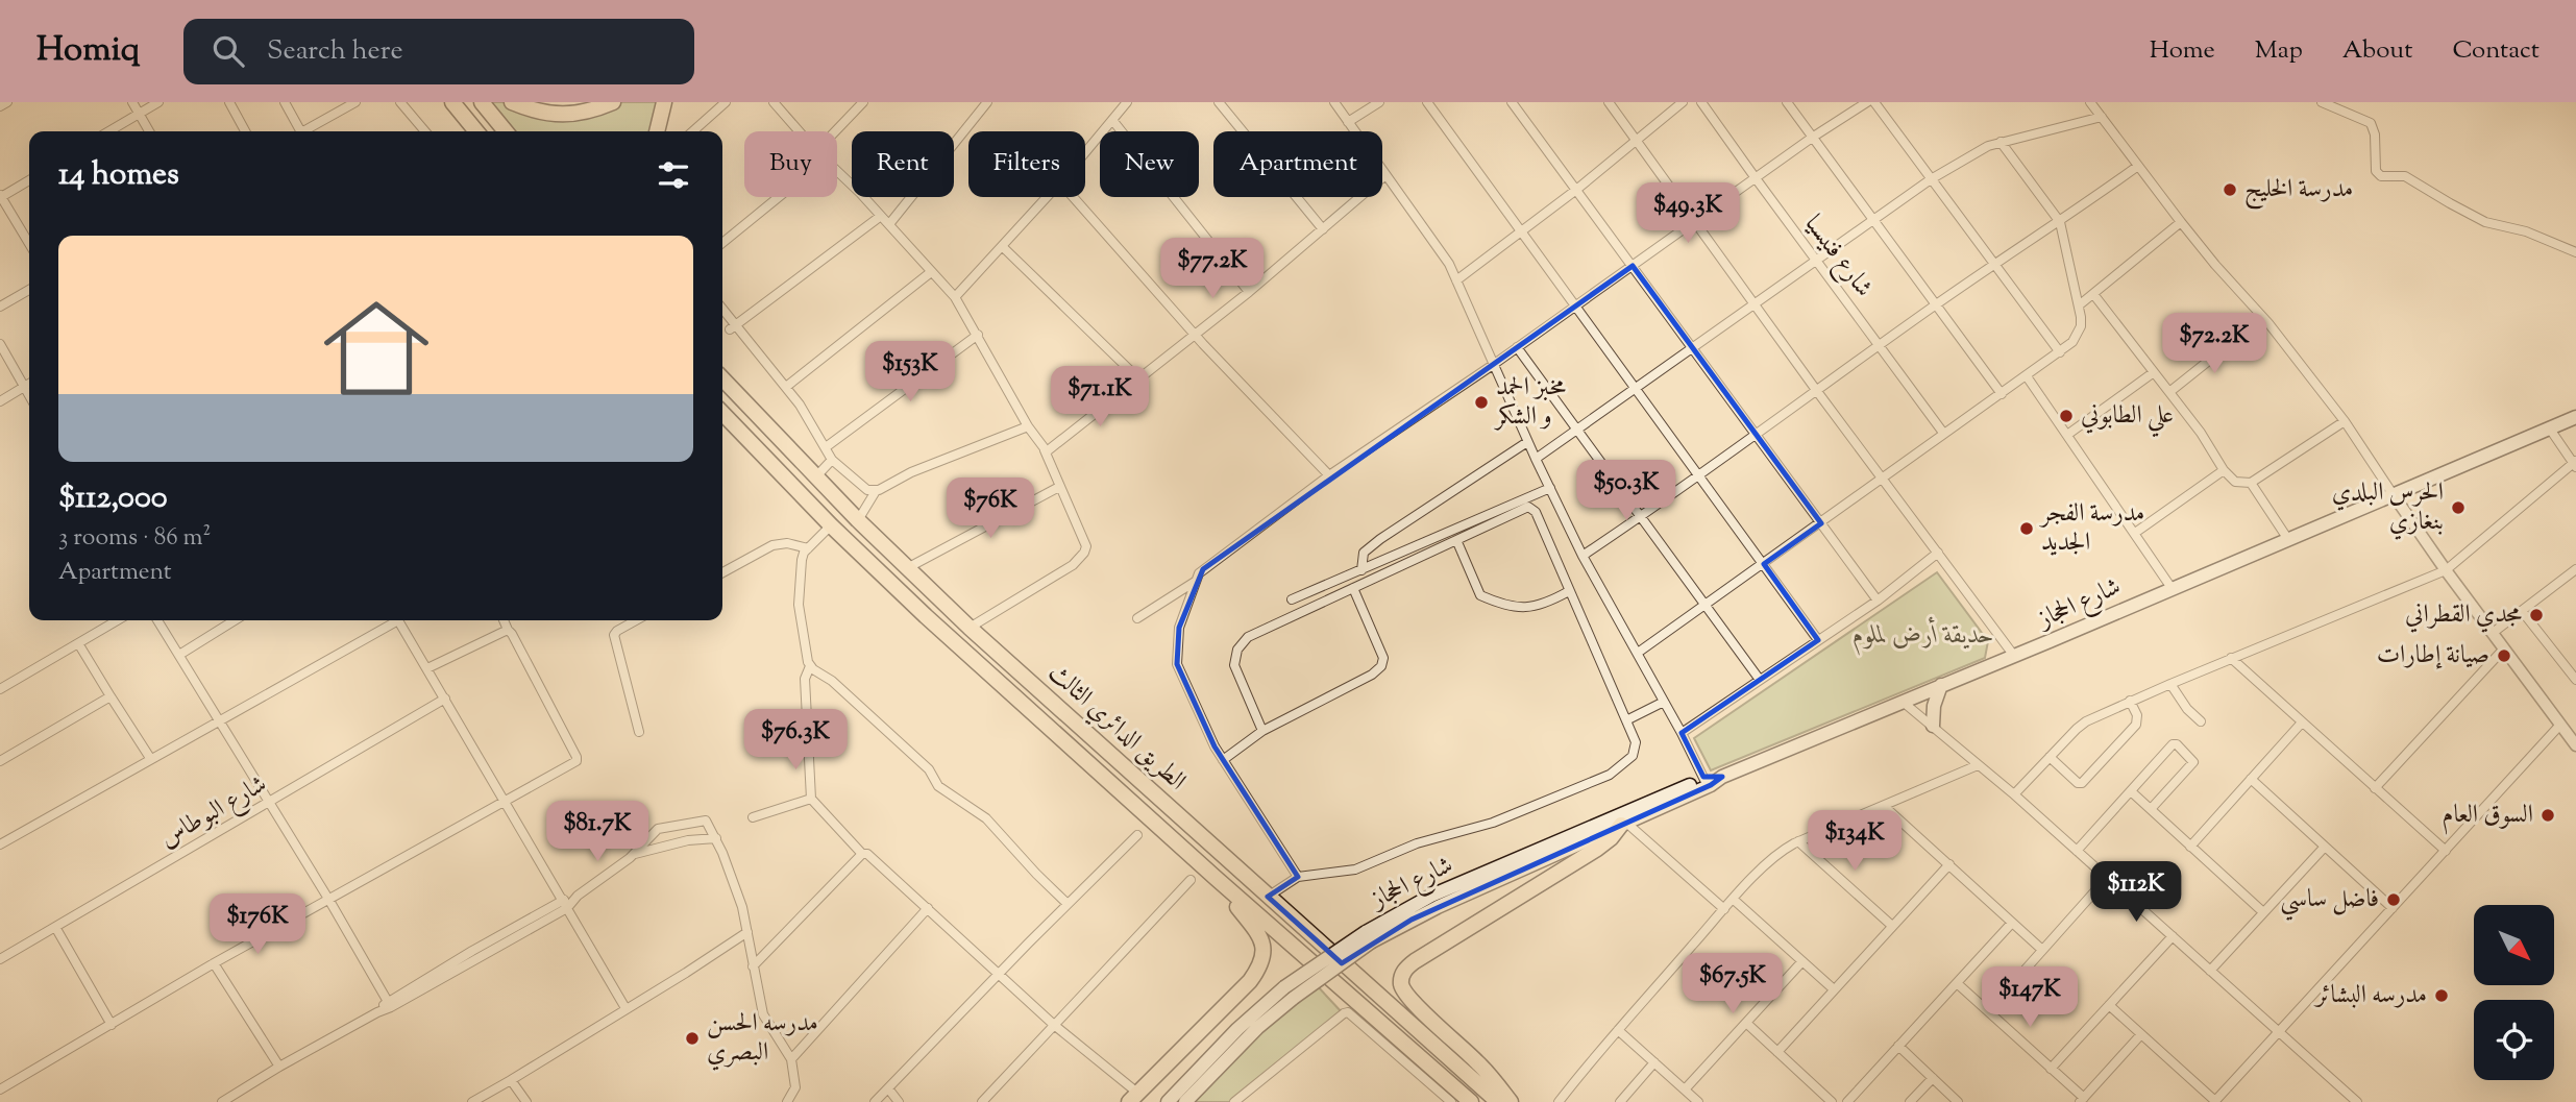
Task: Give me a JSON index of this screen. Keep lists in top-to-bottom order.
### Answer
{
  "streets": {
    "highway": ["الطريق الدائري الثالث"],
    "main road": ["شارع الحجاز"],
    "street": ["شارع فنيسيا", "شارع البوطاس"]
  },
  "parks": ["حديقة أرض لملوم"],
  "places": [
    "مدرسة الخليج",
    "مخبز الحمد و الشكر",
    "علي الطابوني",
    "الحرس البلدي بنغازي",
    "مدرسة الفجر الجديد",
    "مجدي القطراني",
    "صيانة إطارات",
    "السوق العام",
    "فاضل ساسي",
    "مدرسه البشائر",
    "مدرسه الحسن البصري"
  ],
  "north": "bottom right",
  "page": {
    "header": "Homiq",
    "search": "Search here",
    "nav": [
      "Home",
      "Map",
      "About",
      "Contact"
    ],
    "chip": [
      "Buy",
      "Rent",
      "Filters",
      "New",
      "Apartment"
    ],
    "heading": "14 homes",
    "price": [
      "$49.3K",
      "$77.2K",
      "$72.2K",
      "$153K",
      "$71.1K",
      "$50.3K",
      "$76K",
      "$76.3K",
      "$81.7K",
      "$134K",
      "$112K",
      "$176K",
      "$67.5K",
      "$147K"
    ],
    "list": [
      {
        "name": "$112,000",
        "note": "3 rooms · 86 m² · Apartment"
      }
    ]
  }
}
